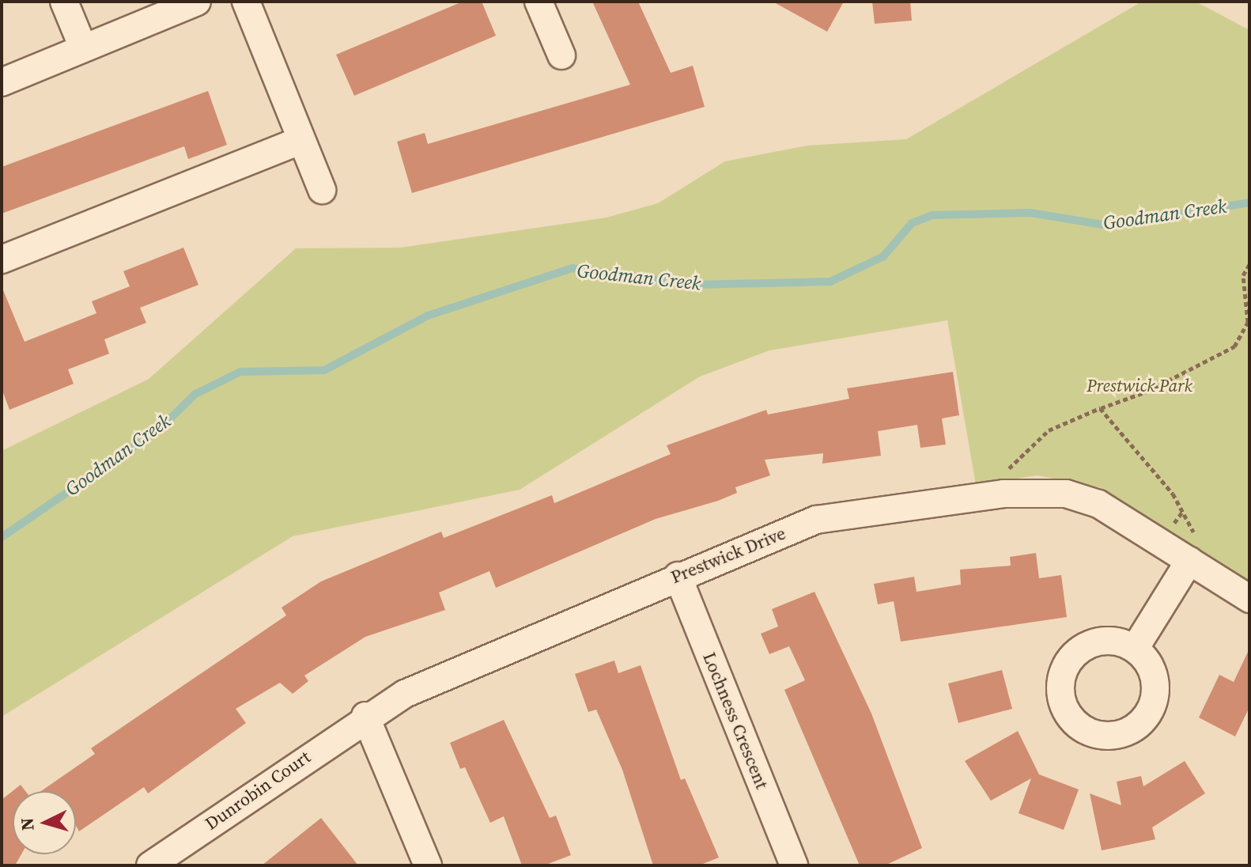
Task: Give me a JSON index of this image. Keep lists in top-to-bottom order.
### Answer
{
  "streets": {
    "street": ["Prestwick Drive", "Lochness Crescent", "Dunrobin Court"]
  },
  "crossings": [
    ["Prestwick Drive", "Lochness Crescent"],
    ["Prestwick Drive", "Dunrobin Court"]
  ],
  "water": ["Goodman Creek"],
  "parks": ["Prestwick Park"],
  "north": "left"
}
